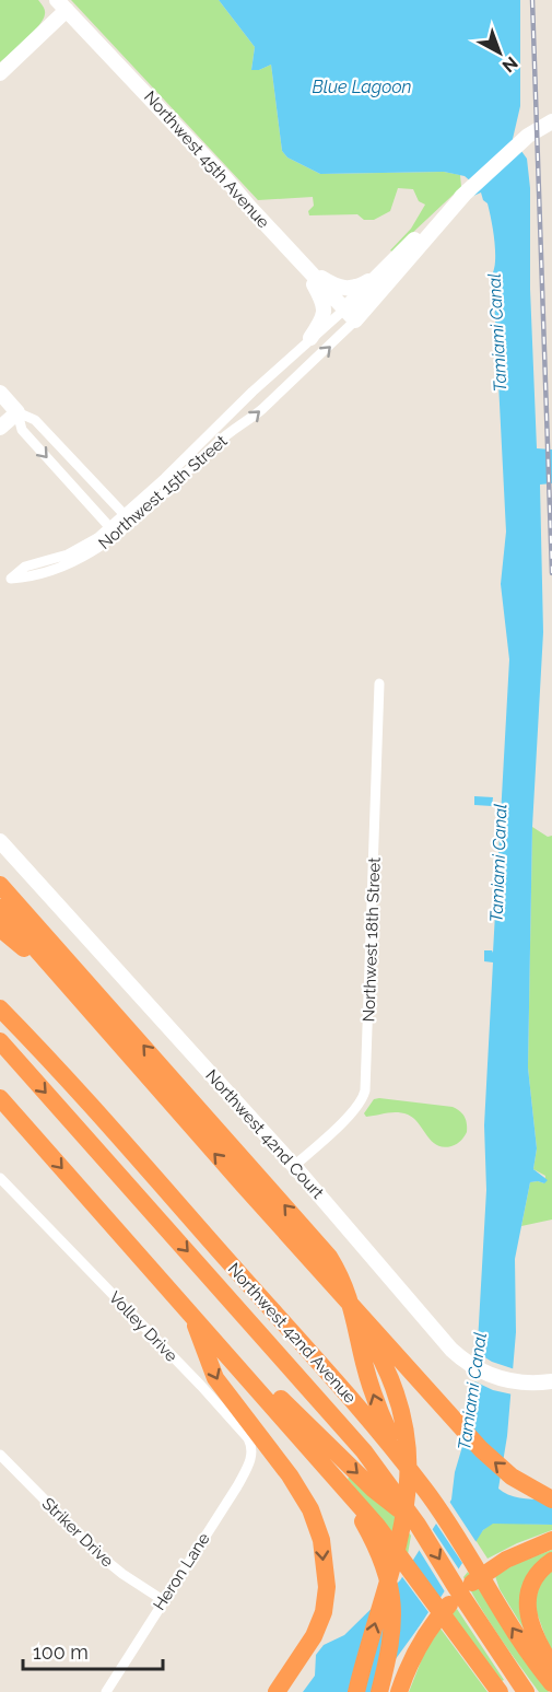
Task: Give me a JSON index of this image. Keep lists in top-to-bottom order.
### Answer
{
  "streets": {
    "highway": ["Northwest 42nd Avenue"],
    "street": [
      "Northwest 45th Avenue",
      "Northwest 15th Street",
      "Northwest 18th Street",
      "Northwest 42nd Court",
      "Volley Drive",
      "Striker Drive",
      "Heron Lane"
    ]
  },
  "crossings": [
    ["Northwest 45th Avenue", "Northwest 15th Street"],
    ["Northwest 18th Street", "Northwest 42nd Court"],
    ["Volley Drive", "Heron Lane"],
    ["Striker Drive", "Heron Lane"]
  ],
  "water": ["Blue Lagoon", "Tamiami Canal"],
  "scale_bar": "100 m",
  "north": "bottom right"
}
